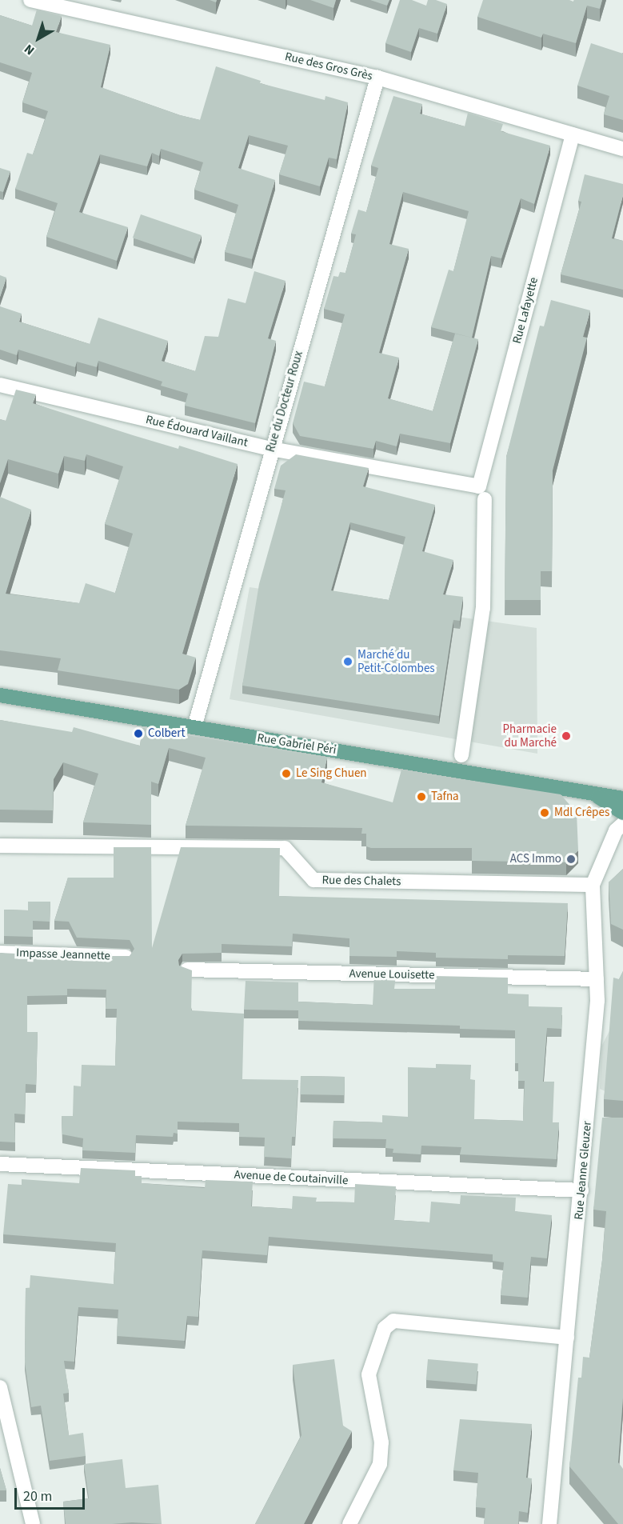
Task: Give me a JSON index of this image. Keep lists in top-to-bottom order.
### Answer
{
  "streets": {
    "main road": ["Rue Gabriel Péri"],
    "street": [
      "Rue des Gros Grès",
      "Rue Lafayette",
      "Rue du Docteur Roux",
      "Rue Édouard Vaillant",
      "Rue des Chalets",
      "Impasse Jeannette",
      "Avenue Louisette",
      "Rue Jeanne Gleuzer",
      "Avenue de Coutainville"
    ]
  },
  "crossings": [
    ["Rue des Gros Grès", "Rue Lafayette"],
    ["Rue des Gros Grès", "Rue du Docteur Roux"],
    ["Rue Lafayette", "Rue Édouard Vaillant"],
    ["Rue du Docteur Roux", "Rue Édouard Vaillant"],
    ["Rue du Docteur Roux", "Rue Gabriel Péri"],
    ["Rue des Chalets", "Rue Jeanne Gleuzer"],
    ["Avenue Louisette", "Rue Jeanne Gleuzer"],
    ["Rue Jeanne Gleuzer", "Avenue de Coutainville"]
  ],
  "places": [
    "Marché du Petit-Colombes",
    "Colbert",
    "Pharmacie du Marché",
    "Le Sing Chuen",
    "Tafna",
    "Mdl Crêpes",
    "ACS Immo"
  ],
  "scale_bar": "20 m",
  "north": "bottom left"
}
